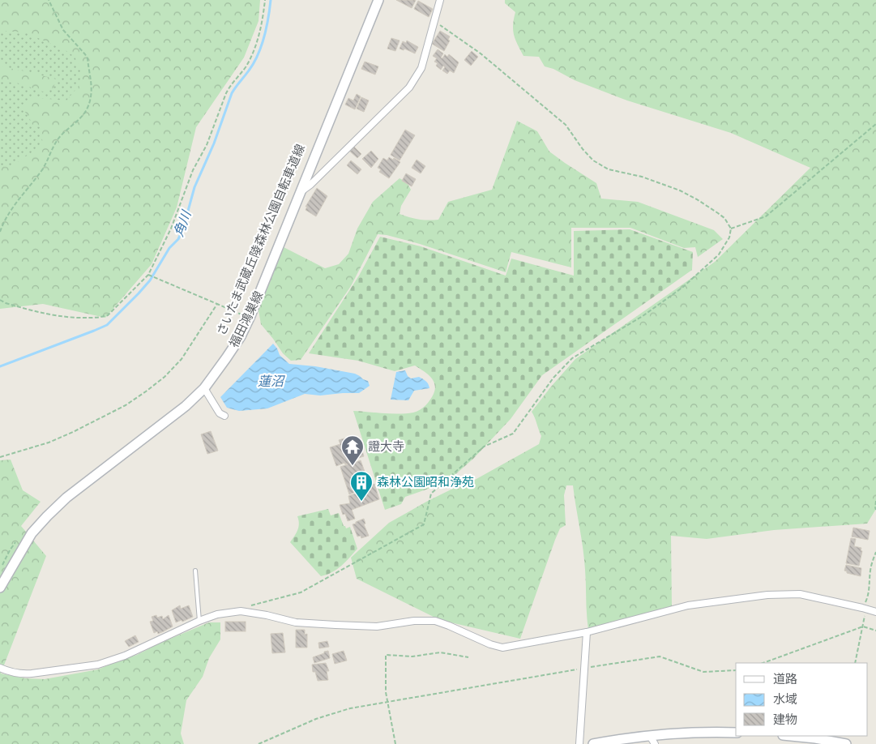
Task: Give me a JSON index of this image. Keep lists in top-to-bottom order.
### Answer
{
  "streets": {
    "main road": ["福田鴻巣線"]
  },
  "water": ["角川", "蓮沼"],
  "places": {
    "temple": ["證大寺"],
    "building": ["森林公園昭和浄苑"]
  },
  "legend": ["道路", "水域", "建物"]
}
